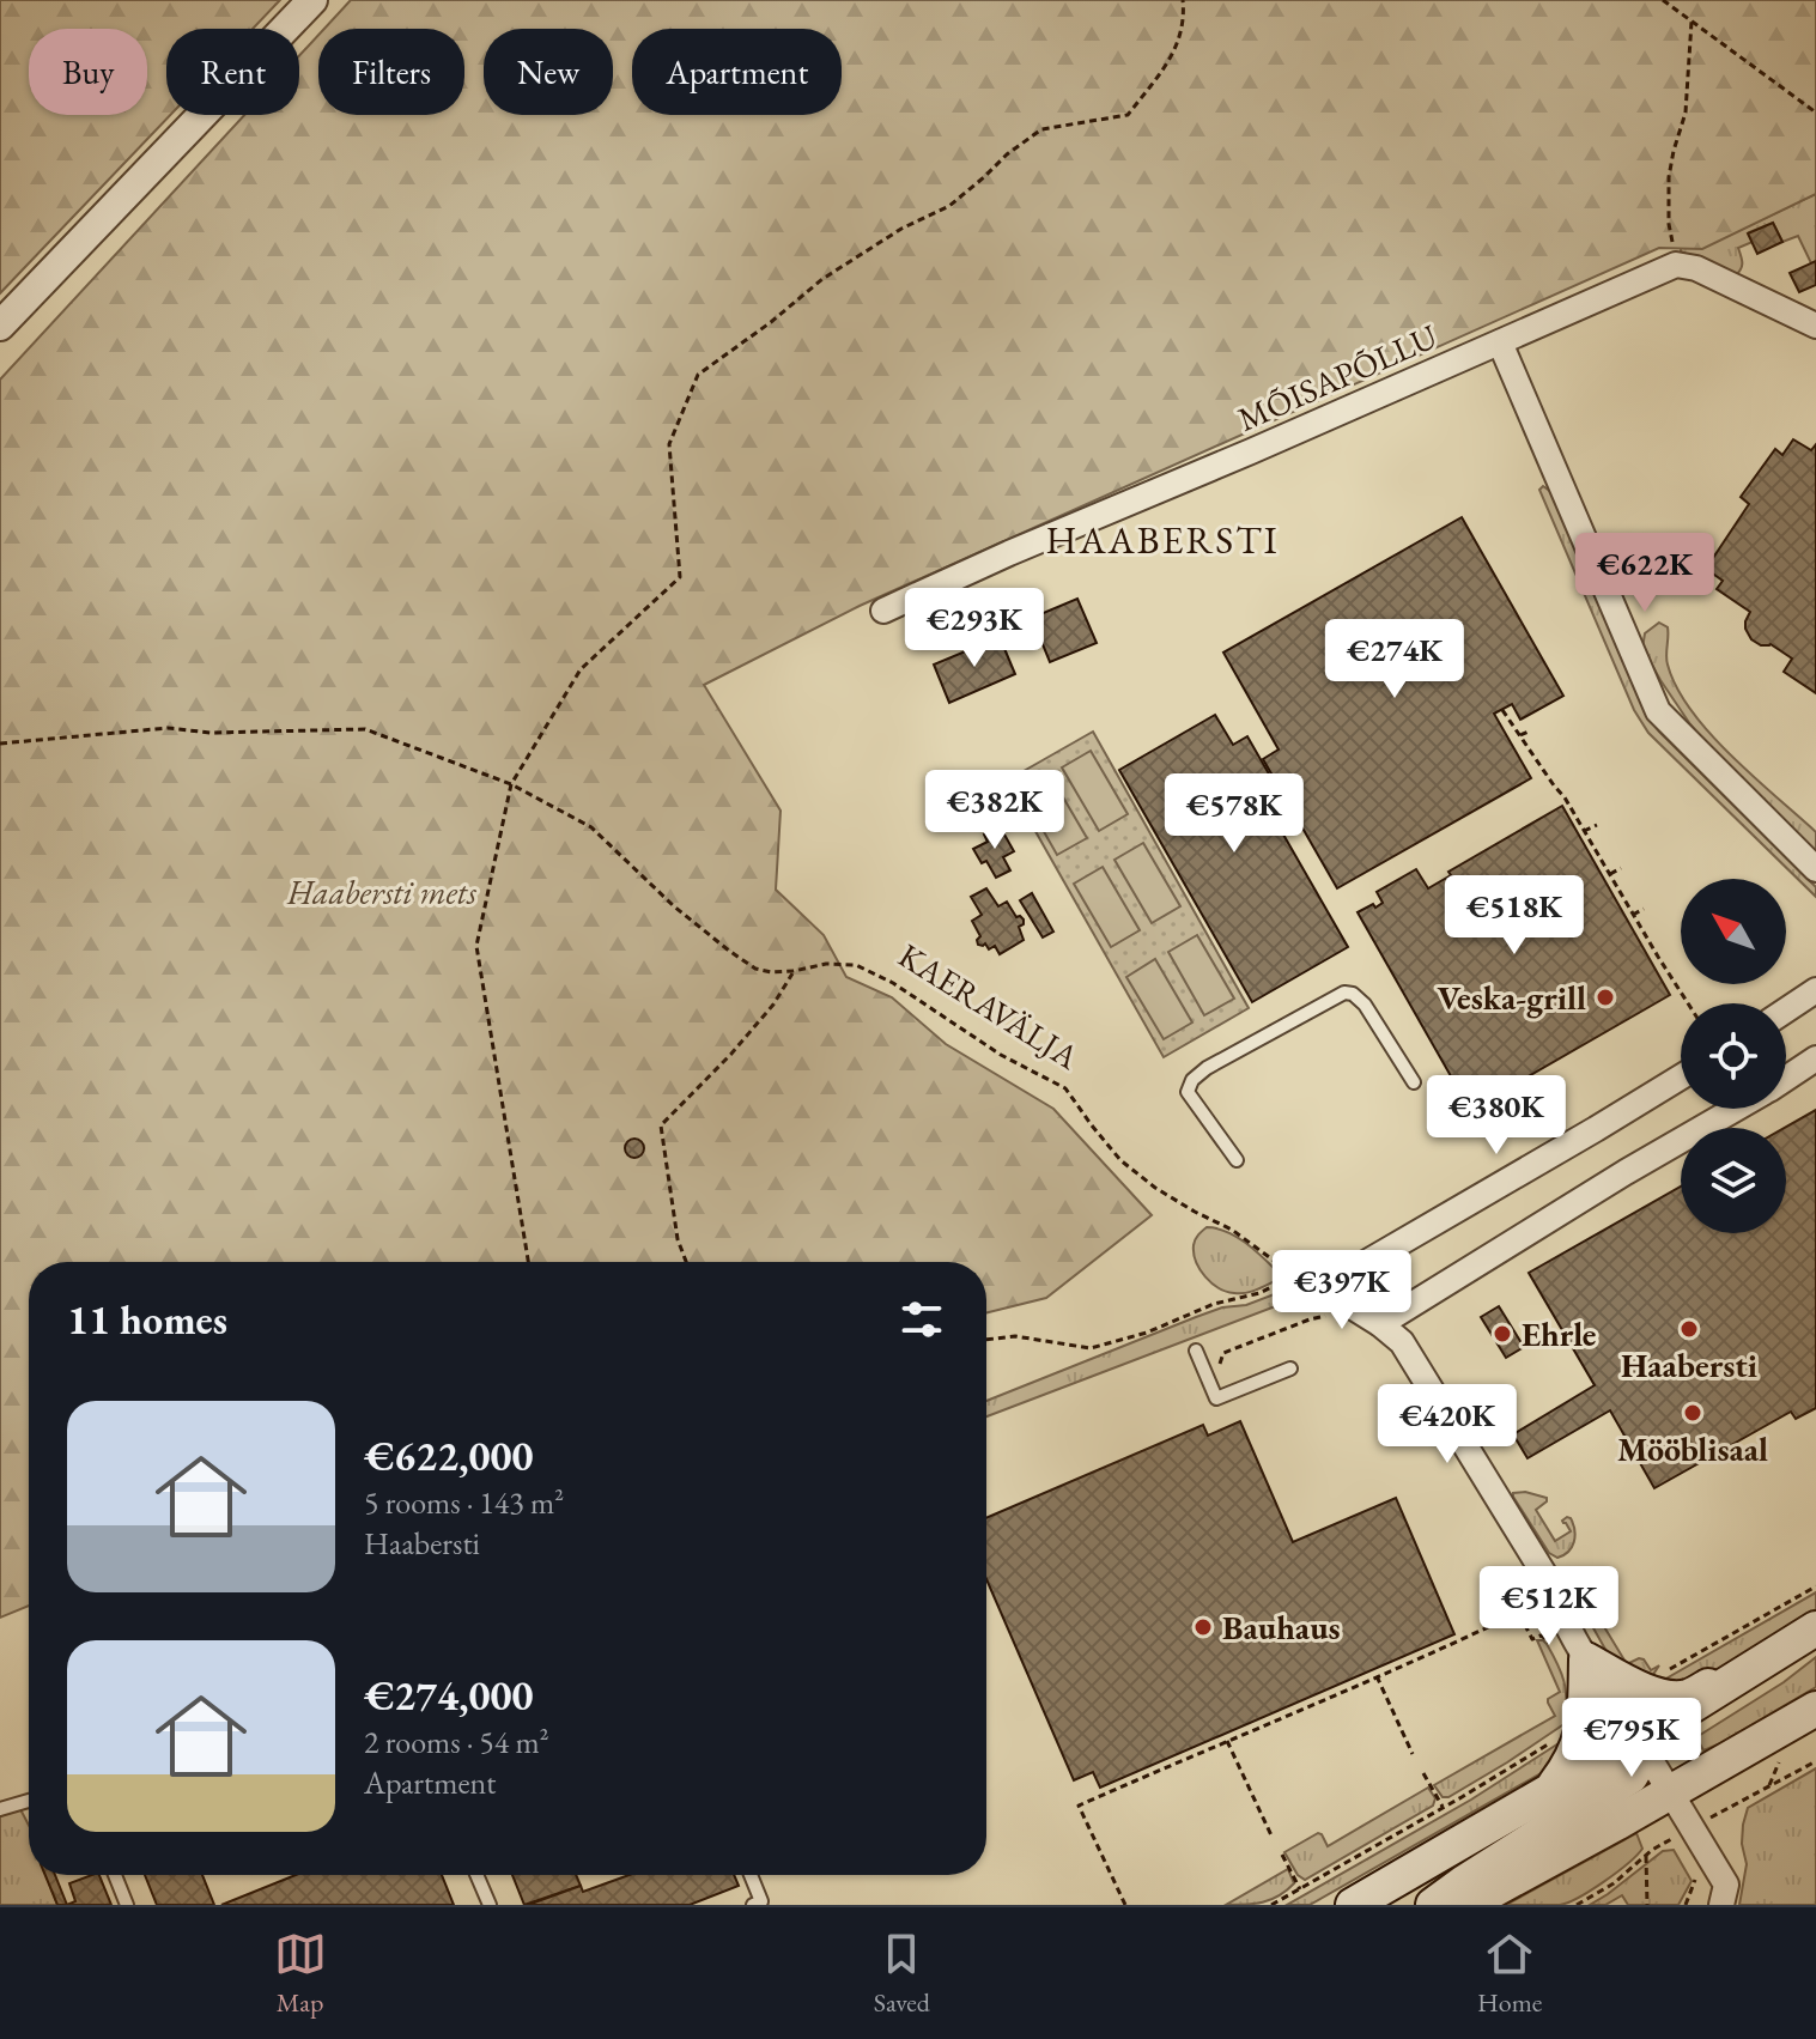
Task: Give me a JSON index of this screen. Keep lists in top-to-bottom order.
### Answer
{
  "streets": {
    "street": ["MÕISAPÕLLU"],
    "path": ["KAERAVÄLJA"]
  },
  "districts": ["HAABERSTI"],
  "parks": ["Haabersti mets"],
  "places": [
    "Veska-grill",
    "Haabersti",
    "Ehrle",
    "Mööblisaal",
    "Bauhaus"
  ],
  "north": "top left",
  "page": {
    "chip": [
      "Buy",
      "Rent",
      "Filters",
      "New",
      "Apartment"
    ],
    "price": [
      "€622K",
      "€293K",
      "€274K",
      "€382K",
      "€578K",
      "€518K",
      "€380K",
      "€397K",
      "€420K",
      "€512K",
      "€795K"
    ],
    "heading": "11 homes",
    "list": [
      {
        "name": "€622,000",
        "note": "5 rooms · 143 m² · Haabersti"
      },
      {
        "name": "€274,000",
        "note": "2 rooms · 54 m² · Apartment"
      }
    ],
    "tabs": ["Map", "Saved", "Home"]
  }
}
